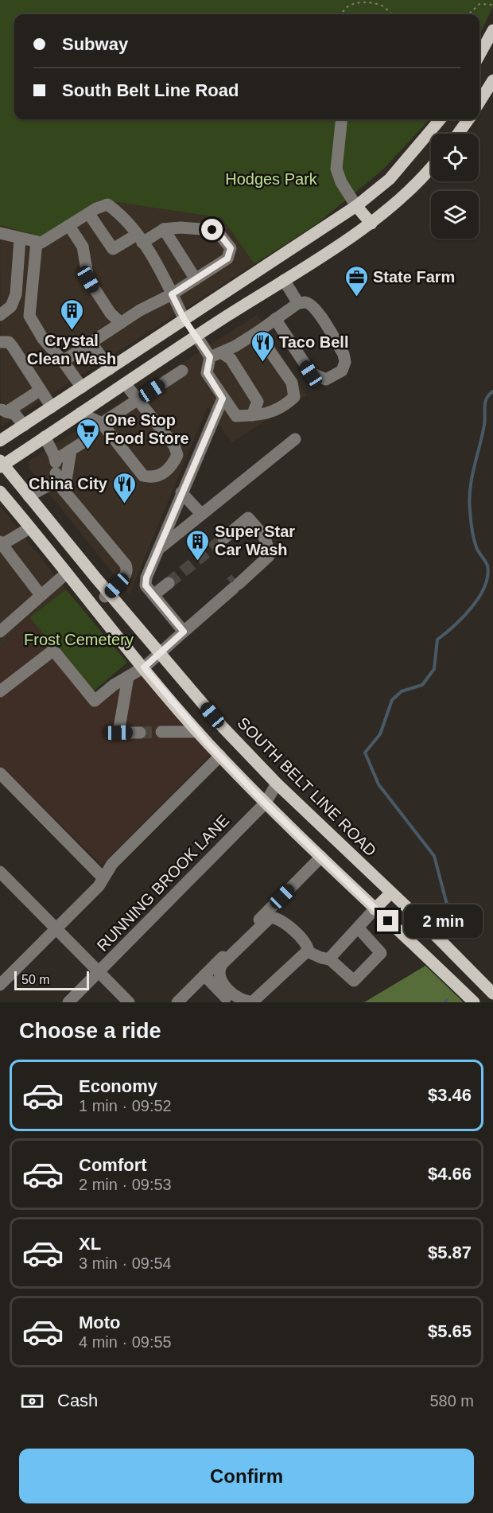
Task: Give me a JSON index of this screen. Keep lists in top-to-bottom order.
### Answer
{
  "streets": {
    "main road": ["SOUTH BELT LINE ROAD"],
    "street": ["RUNNING BROOK LANE"]
  },
  "crossings": [
    ["SOUTH BELT LINE ROAD", "RUNNING BROOK LANE"]
  ],
  "parks": ["Hodges Park", "Frost Cemetery"],
  "places": {
    "office": ["State Farm"],
    "building": ["Crystal Clean Wash", "Super Star Car Wash"],
    "restaurant": ["Taco Bell", "China City"],
    "supermarket": ["One Stop Food Store"]
  },
  "scale_bar": "50 m",
  "page": {
    "banner": ["Subway", "South Belt Line Road"],
    "bubble": "2 min",
    "scale": "50 m",
    "heading": "Choose a ride",
    "list": [
      {
        "name": "Economy",
        "note": "1 min · 09:52",
        "value": "$3.46"
      },
      {
        "name": "Comfort",
        "note": "2 min · 09:53",
        "value": "$4.66"
      },
      {
        "name": "XL",
        "note": "3 min · 09:54",
        "value": "$5.87"
      },
      {
        "name": "Moto",
        "note": "4 min · 09:55",
        "value": "$5.65"
      }
    ],
    "pay": ["Cash", "580 m"],
    "buttons": "Confirm"
  }
}
